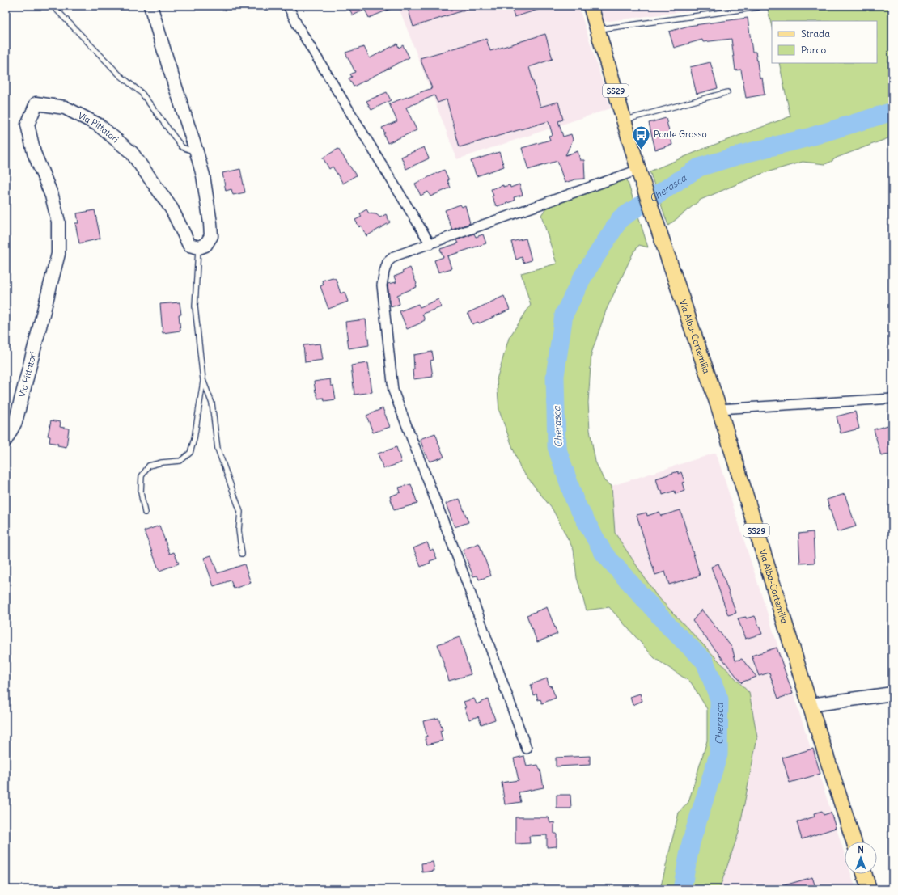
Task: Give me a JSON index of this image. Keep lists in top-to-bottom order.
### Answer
{
  "streets": {
    "main road": ["SS29", "Via Alba-Cortemilia"],
    "street": ["Via Pittatori"]
  },
  "crossings": [
    ["SS29", "Via Alba-Cortemilia"]
  ],
  "water": ["Cherasca"],
  "places": {
    "bus stop": ["Ponte Grosso"]
  },
  "legend": ["Strada", "Parco"],
  "north": "top"
}
